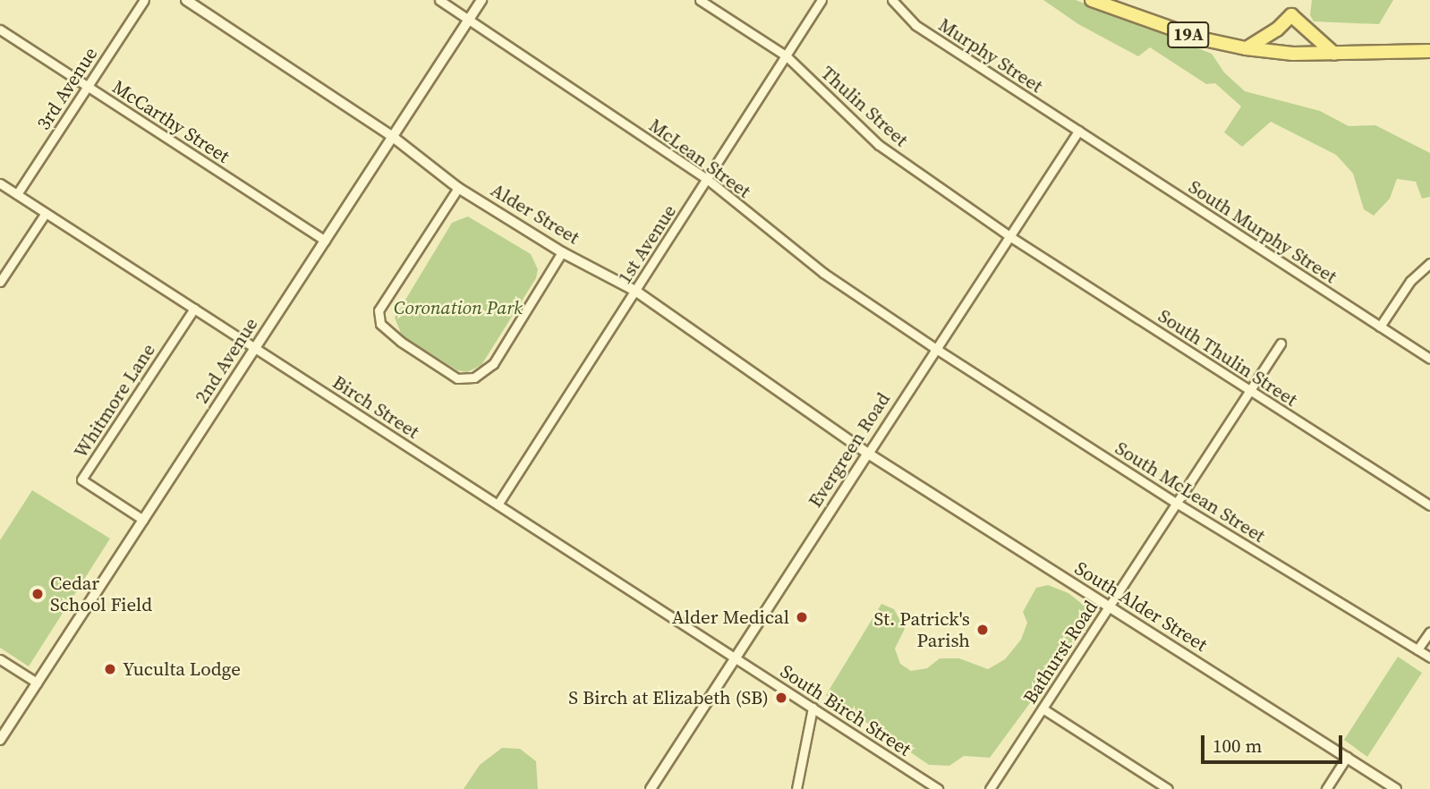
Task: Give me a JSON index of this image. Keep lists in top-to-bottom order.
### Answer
{
  "streets": {
    "main road": ["19A"],
    "street": [
      "Murphy Street",
      "3rd Avenue",
      "Thulin Street",
      "McCarthy Street",
      "McLean Street",
      "Alder Street",
      "South Murphy Street",
      "1st Avenue",
      "South Thulin Street",
      "2nd Avenue",
      "Whitmore Lane",
      "Birch Street",
      "Evergreen Road",
      "South McLean Street",
      "South Alder Street",
      "Bathurst Road",
      "South Birch Street"
    ]
  },
  "crossings": [
    ["Murphy Street", "South Murphy Street"],
    ["Murphy Street", "Evergreen Road"],
    ["3rd Avenue", "McCarthy Street"],
    ["3rd Avenue", "Birch Street"],
    ["Thulin Street", "1st Avenue"],
    ["Thulin Street", "South Thulin Street"],
    ["Thulin Street", "Evergreen Road"],
    ["McCarthy Street", "2nd Avenue"],
    ["McLean Street", "1st Avenue"],
    ["McLean Street", "2nd Avenue"],
    ["McLean Street", "Evergreen Road"],
    ["McLean Street", "South McLean Street"],
    ["Alder Street", "1st Avenue"],
    ["Alder Street", "2nd Avenue"],
    ["Alder Street", "Evergreen Road"],
    ["Alder Street", "South Alder Street"],
    ["South Murphy Street", "Evergreen Road"],
    ["1st Avenue", "Birch Street"],
    ["South Thulin Street", "Evergreen Road"],
    ["South Thulin Street", "Bathurst Road"],
    ["2nd Avenue", "Whitmore Lane"],
    ["2nd Avenue", "Birch Street"],
    ["Whitmore Lane", "Birch Street"],
    ["Birch Street", "Evergreen Road"],
    ["Birch Street", "South Birch Street"],
    ["Evergreen Road", "South McLean Street"],
    ["Evergreen Road", "South Alder Street"],
    ["Evergreen Road", "South Birch Street"],
    ["South McLean Street", "Bathurst Road"],
    ["South Alder Street", "Bathurst Road"]
  ],
  "parks": ["Coronation Park"],
  "places": [
    "Cedar School Field",
    "Alder Medical",
    "St. Patrick's Parish",
    "Yuculta Lodge",
    "S Birch at Elizabeth (SB)"
  ],
  "scale_bar": "100 m"
}
